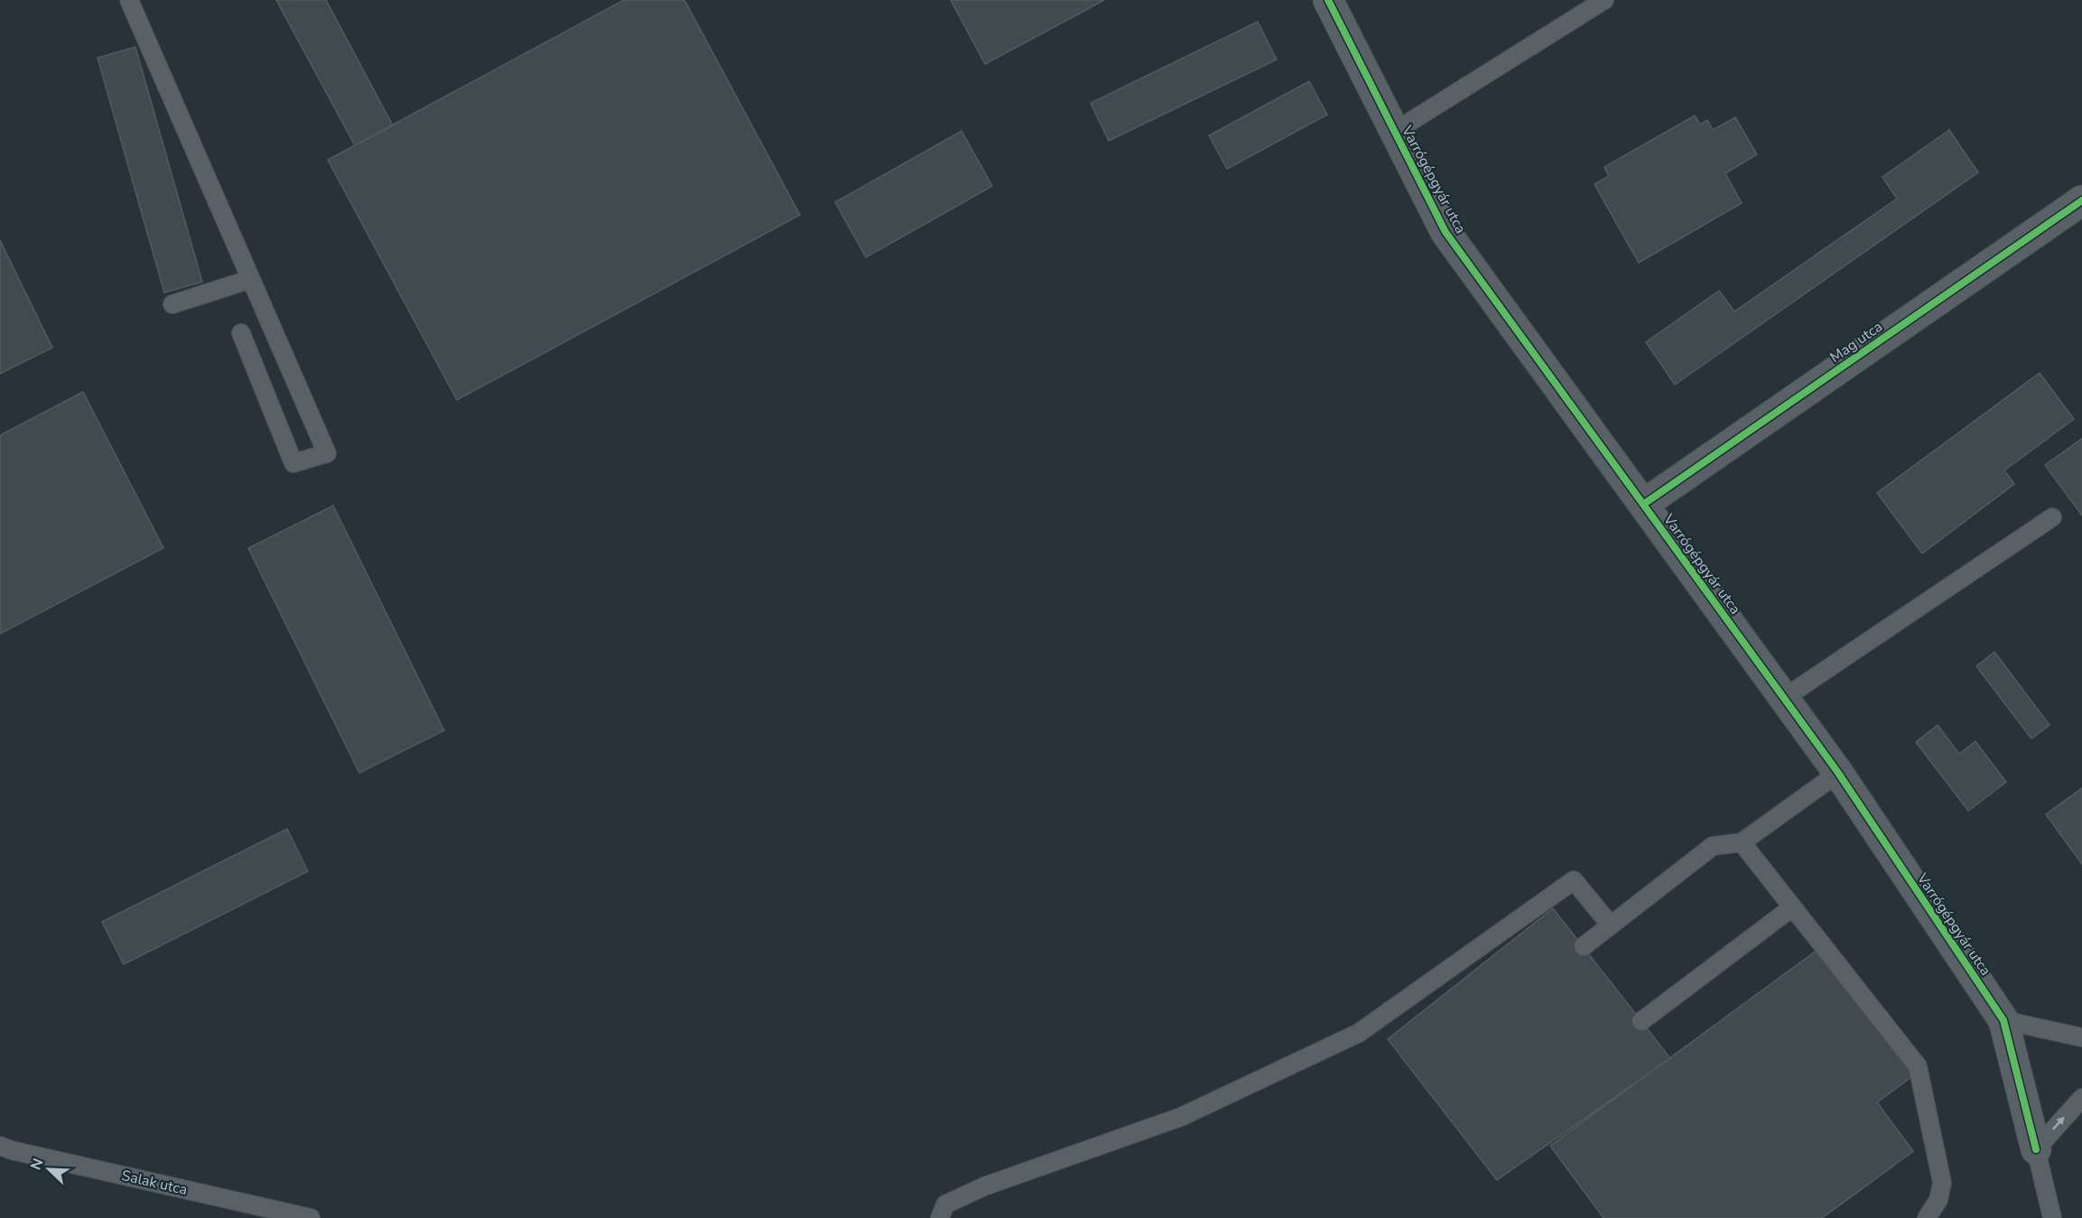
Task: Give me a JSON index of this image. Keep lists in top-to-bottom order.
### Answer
{
  "streets": {
    "street": ["Varrógépgyár utca", "Mag utca"],
    "lane": ["Salak utca"]
  },
  "crossings": [
    ["Varrógépgyár utca", "Mag utca"]
  ],
  "north": "top left"
}
